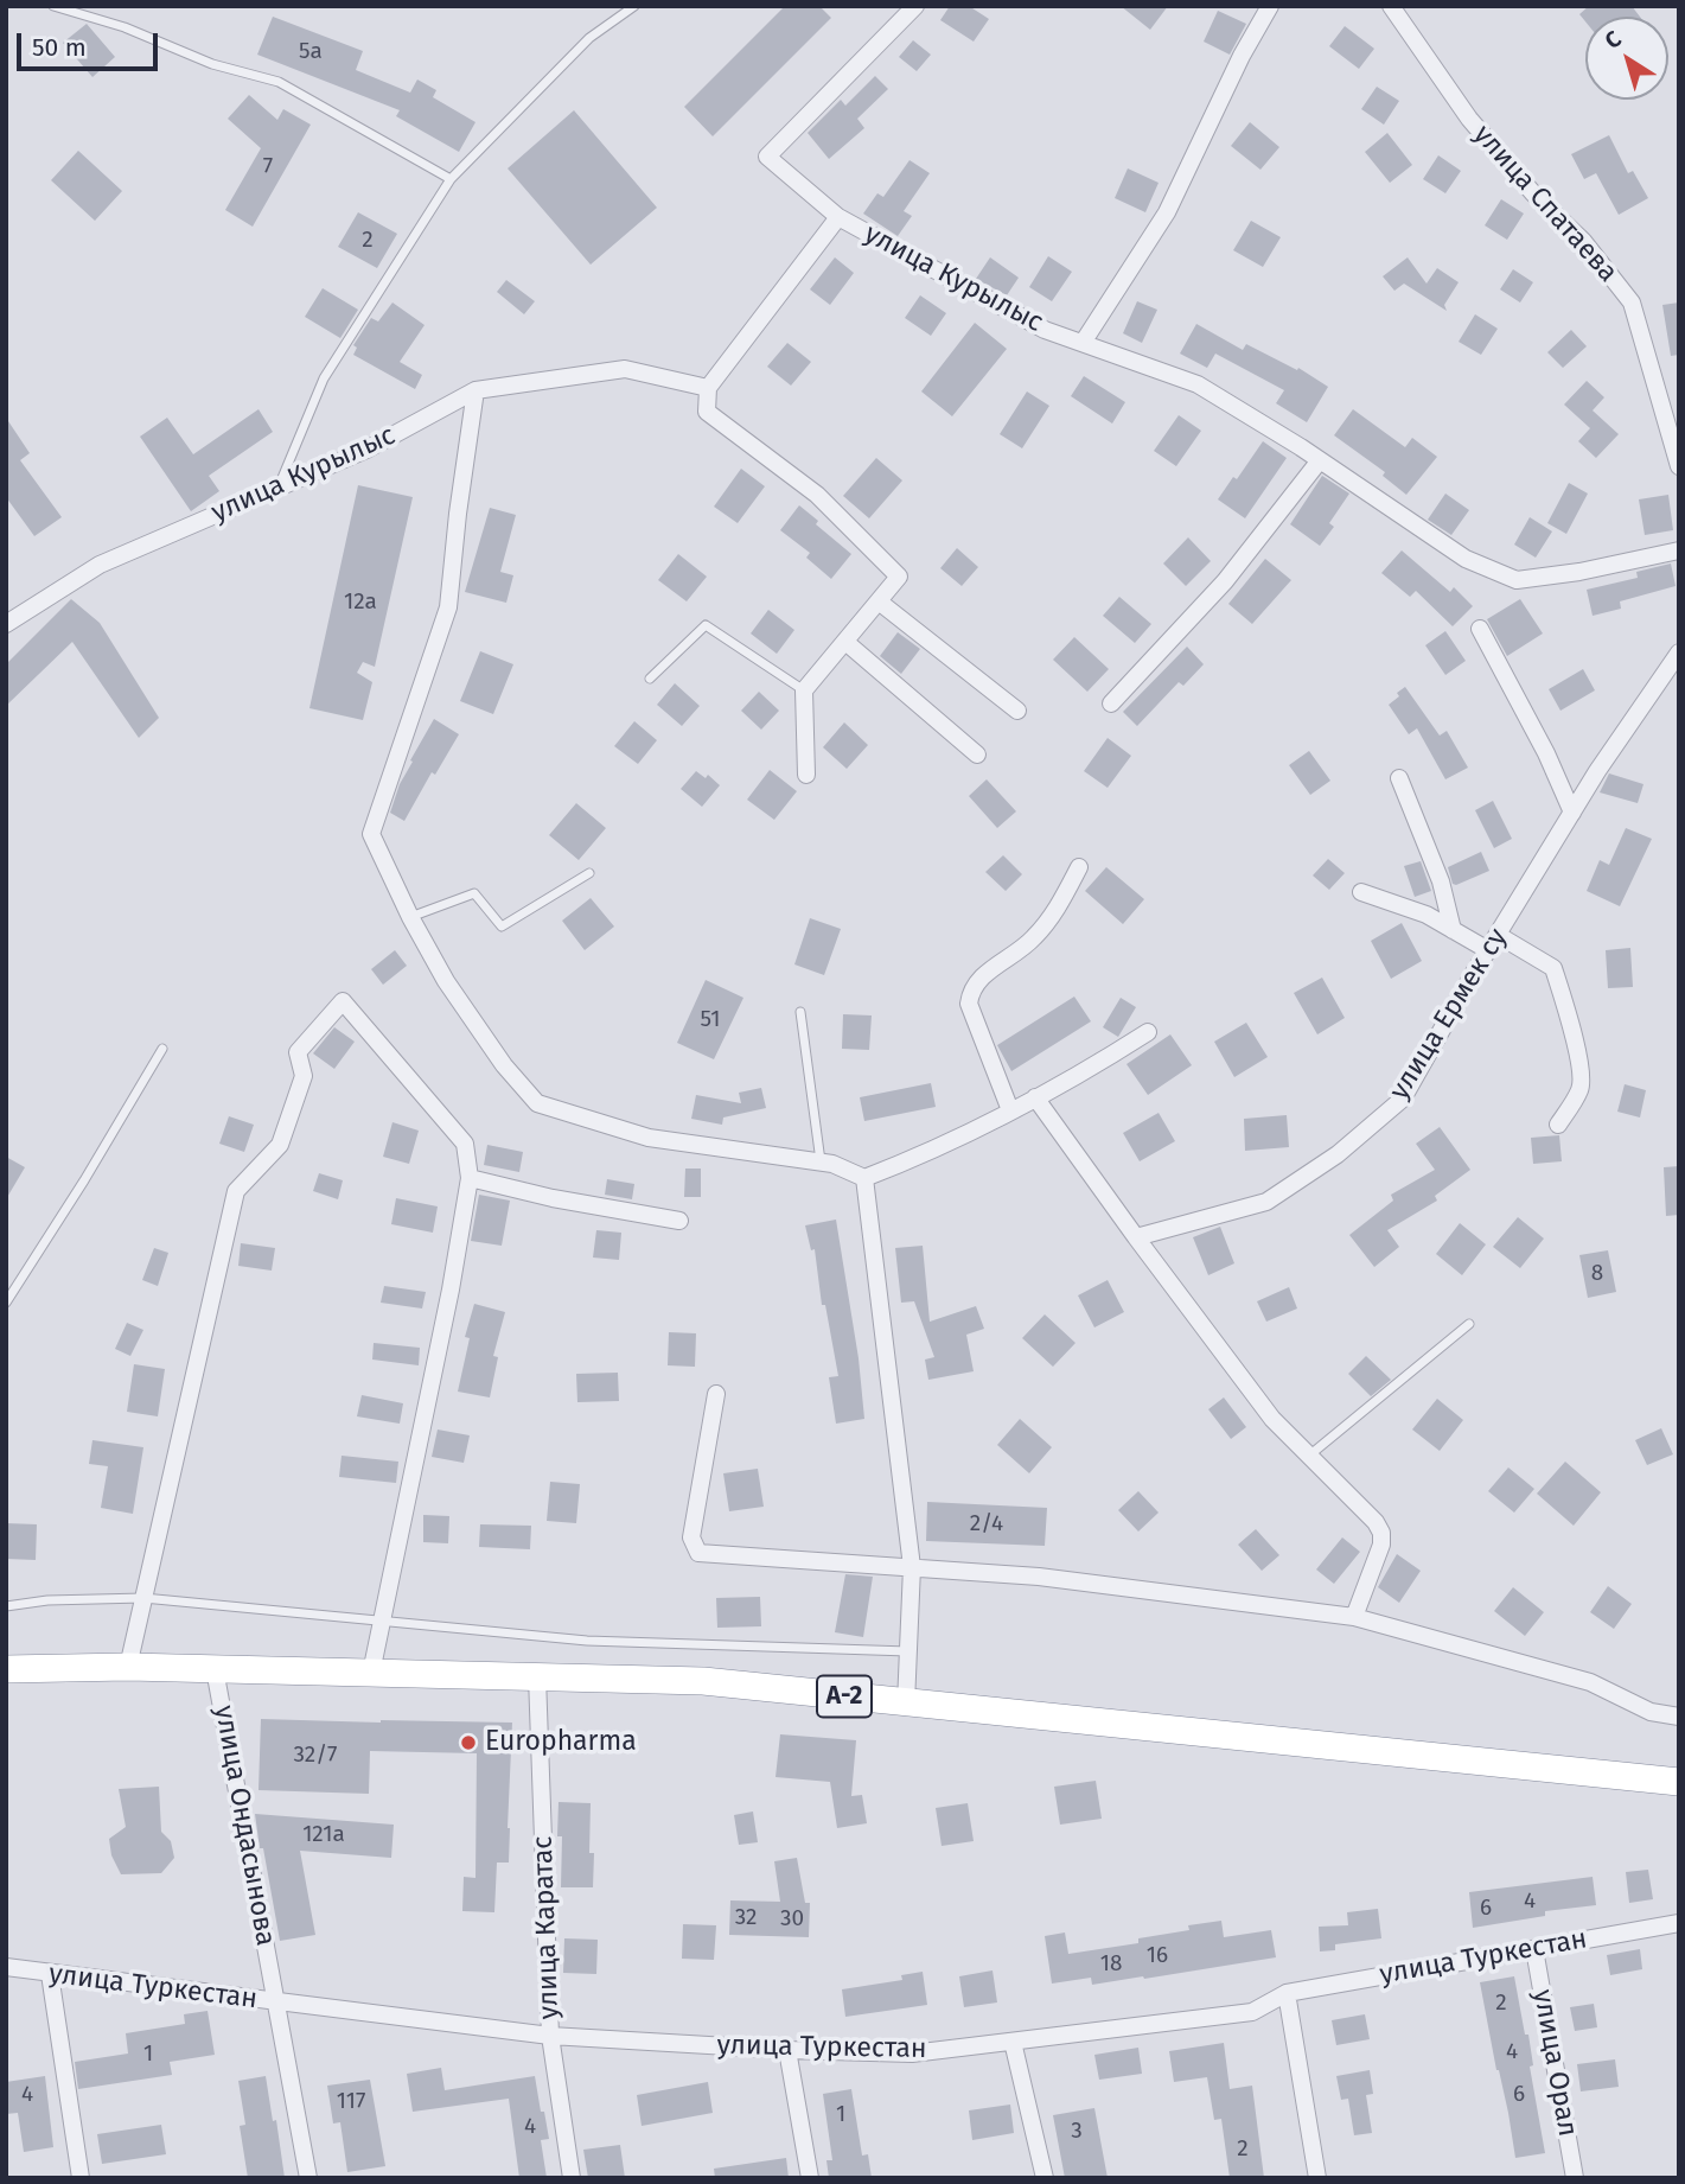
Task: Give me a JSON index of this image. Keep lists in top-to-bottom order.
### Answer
{
  "streets": {
    "highway": ["A-2"],
    "street": [
      "улица Спатаева",
      "улица Курылыс",
      "улица Ермек су",
      "улица Ондасынова",
      "улица Каратас",
      "улица Туркестан",
      "улица Орал"
    ]
  },
  "crossings": [
    ["A-2", "улица Ондасынова"],
    ["A-2", "улица Каратас"],
    ["улица Ондасынова", "улица Туркестан"],
    ["улица Каратас", "улица Туркестан"],
    ["улица Туркестан", "улица Орал"]
  ],
  "places": ["Europharma"],
  "house_numbers": [
    "5а",
    "7",
    "2",
    "12а",
    "51",
    "8",
    "2/4",
    "32/7",
    "121а",
    "4",
    "6",
    "32",
    "30",
    "16",
    "18",
    "2",
    "4",
    "1",
    "4",
    "6",
    "117",
    "1",
    "4",
    "3",
    "2"
  ],
  "scale_bar": "50 m",
  "north": "top left"
}
